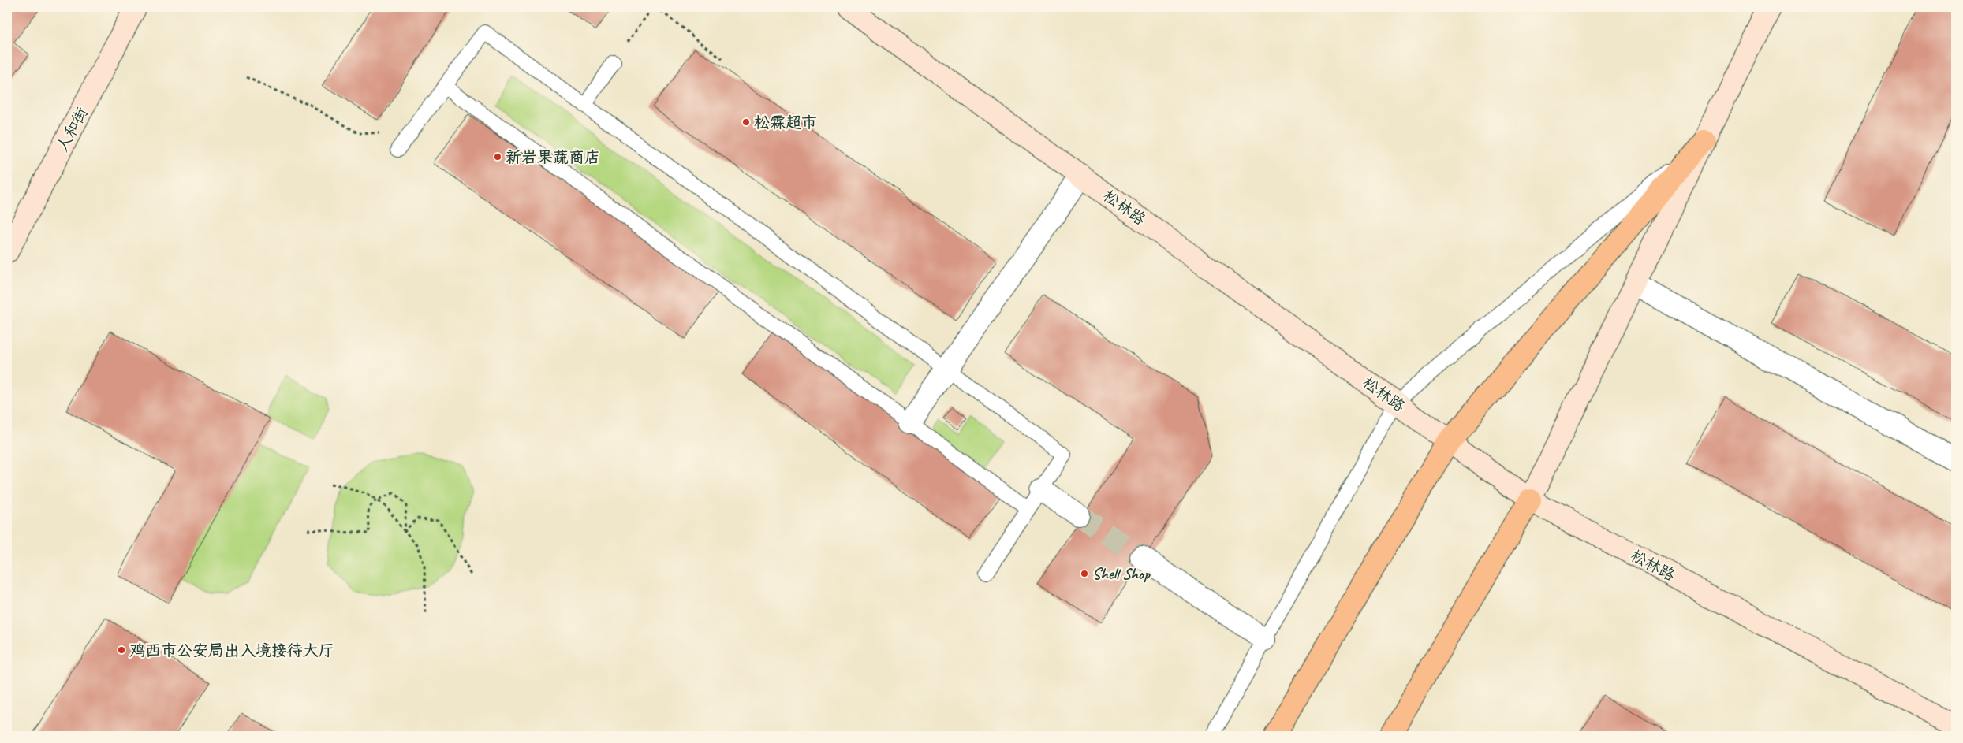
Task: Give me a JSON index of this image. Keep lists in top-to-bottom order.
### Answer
{
  "streets": {
    "street": ["人和街", "松林路"]
  },
  "places": [
    "松霖超市",
    "新岩果蔬商店",
    "Shell Shop",
    "鸡西市公安局出入境接待大厅"
  ]
}
